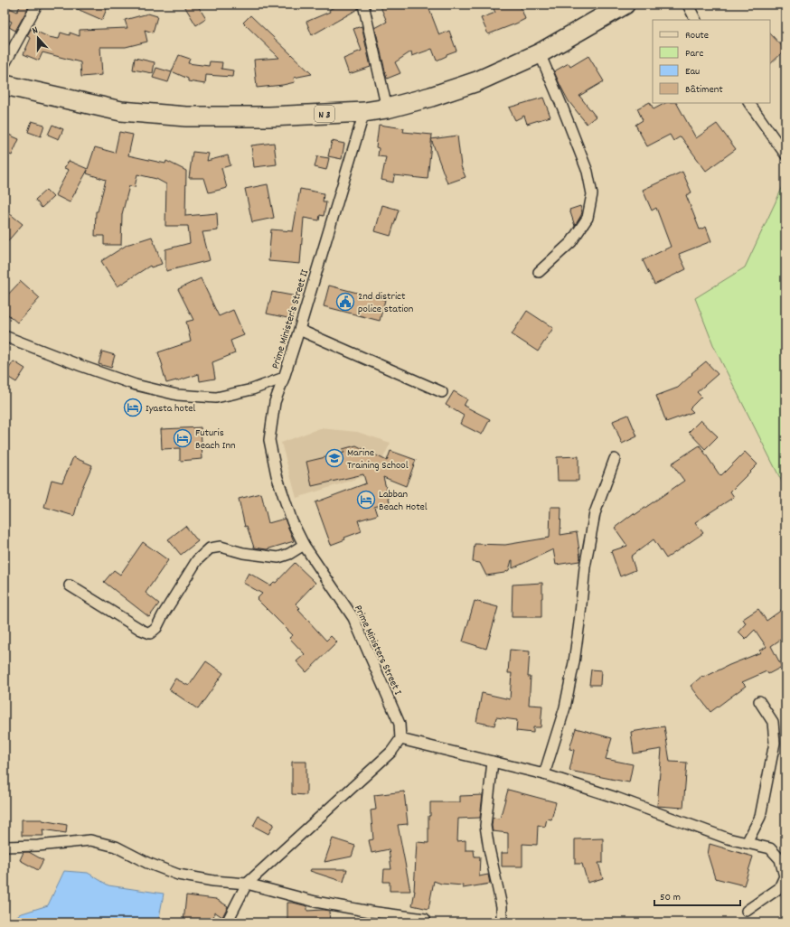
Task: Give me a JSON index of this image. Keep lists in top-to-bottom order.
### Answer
{
  "streets": {
    "highway": ["N 3"],
    "street": ["Prime Minister's Street II", "Prime Ministers Street I"]
  },
  "crossings": [
    ["N 3", "Prime Minister's Street II"],
    ["Prime Minister's Street II", "Prime Ministers Street I"]
  ],
  "places": {
    "public building": ["2nd district police station"],
    "hotel": ["Iyasta hotel", "Futuris Beach Inn", "Labban Beach Hotel"],
    "school or university": ["Marine Training School"]
  },
  "legend": [
    "Route",
    "Parc",
    "Eau",
    "Bâtiment"
  ],
  "scale_bar": "50 m",
  "north": "top"
}
